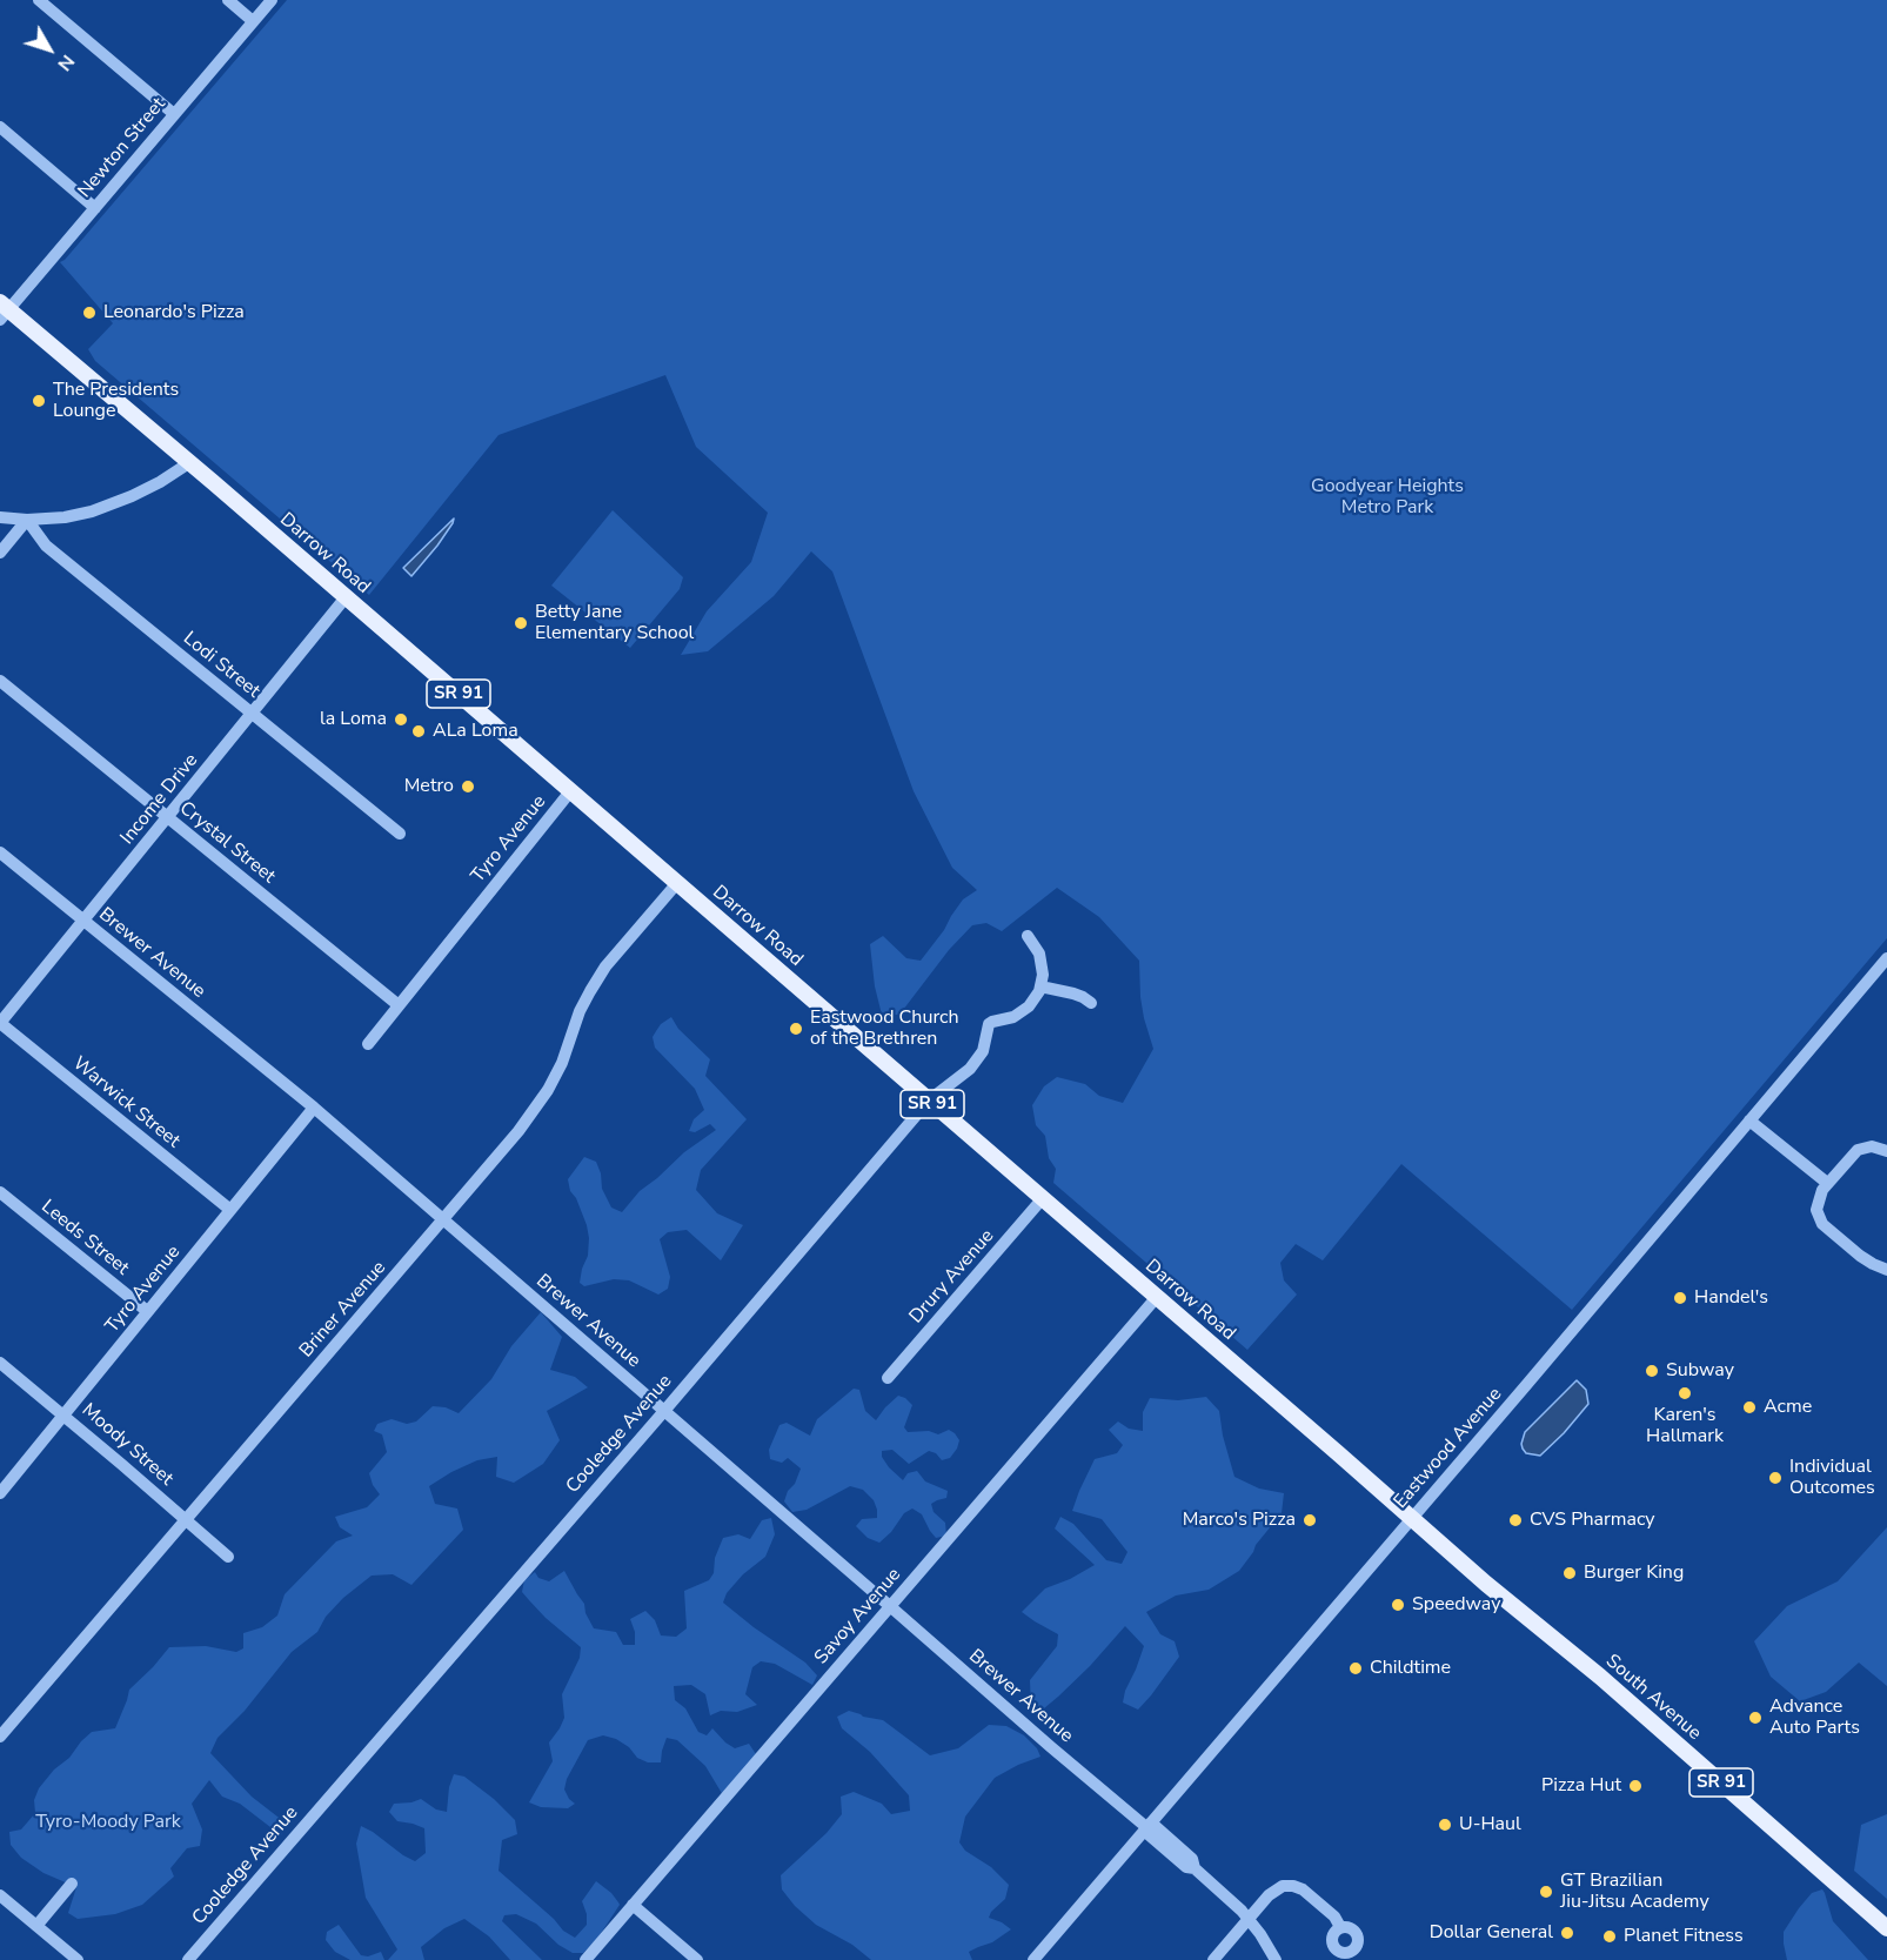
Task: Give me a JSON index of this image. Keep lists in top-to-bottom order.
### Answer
{
  "streets": {
    "main road": ["Darrow Road", "SR 91", "South Avenue"],
    "street": [
      "Newton Street",
      "Lodi Street",
      "Income Drive",
      "Tyro Avenue",
      "Crystal Street",
      "Brewer Avenue",
      "Warwick Street",
      "Leeds Street",
      "Drury Avenue",
      "Briner Avenue",
      "Cooledge Avenue",
      "Moody Street",
      "Eastwood Avenue",
      "Savoy Avenue"
    ]
  },
  "crossings": [
    ["Newton Street", "Darrow Road"],
    ["Darrow Road", "Income Drive"],
    ["Darrow Road", "Tyro Avenue"],
    ["Darrow Road", "Drury Avenue"],
    ["Darrow Road", "Briner Avenue"],
    ["Darrow Road", "Cooledge Avenue"],
    ["Darrow Road", "Eastwood Avenue"],
    ["Darrow Road", "Savoy Avenue"],
    ["Darrow Road", "South Avenue"],
    ["Lodi Street", "Income Drive"],
    ["Income Drive", "Crystal Street"],
    ["Income Drive", "Brewer Avenue"],
    ["Income Drive", "Warwick Street"],
    ["Tyro Avenue", "Crystal Street"],
    ["Tyro Avenue", "Brewer Avenue"],
    ["Tyro Avenue", "Warwick Street"],
    ["Tyro Avenue", "Leeds Street"],
    ["Tyro Avenue", "Moody Street"],
    ["Brewer Avenue", "Briner Avenue"],
    ["Brewer Avenue", "Cooledge Avenue"],
    ["Brewer Avenue", "Eastwood Avenue"],
    ["Brewer Avenue", "Savoy Avenue"],
    ["Briner Avenue", "Moody Street"]
  ],
  "parks": ["Goodyear Heights Metro Park", "Tyro-Moody Park"],
  "places": [
    "Leonardo's Pizza",
    "The Presidents Lounge",
    "Betty Jane Elementary School",
    "la Loma",
    "ALa Loma",
    "Metro",
    "Eastwood Church of the Brethren",
    "Handel's",
    "Subway",
    "Karen's Hallmark",
    "Acme",
    "Individual Outcomes",
    "Marco's Pizza",
    "CVS Pharmacy",
    "Burger King",
    "Speedway",
    "Childtime",
    "Advance Auto Parts",
    "Pizza Hut",
    "U-Haul",
    "GT Brazilian Jiu-Jitsu Academy",
    "Dollar General",
    "Planet Fitness"
  ],
  "north": "bottom right"
}
